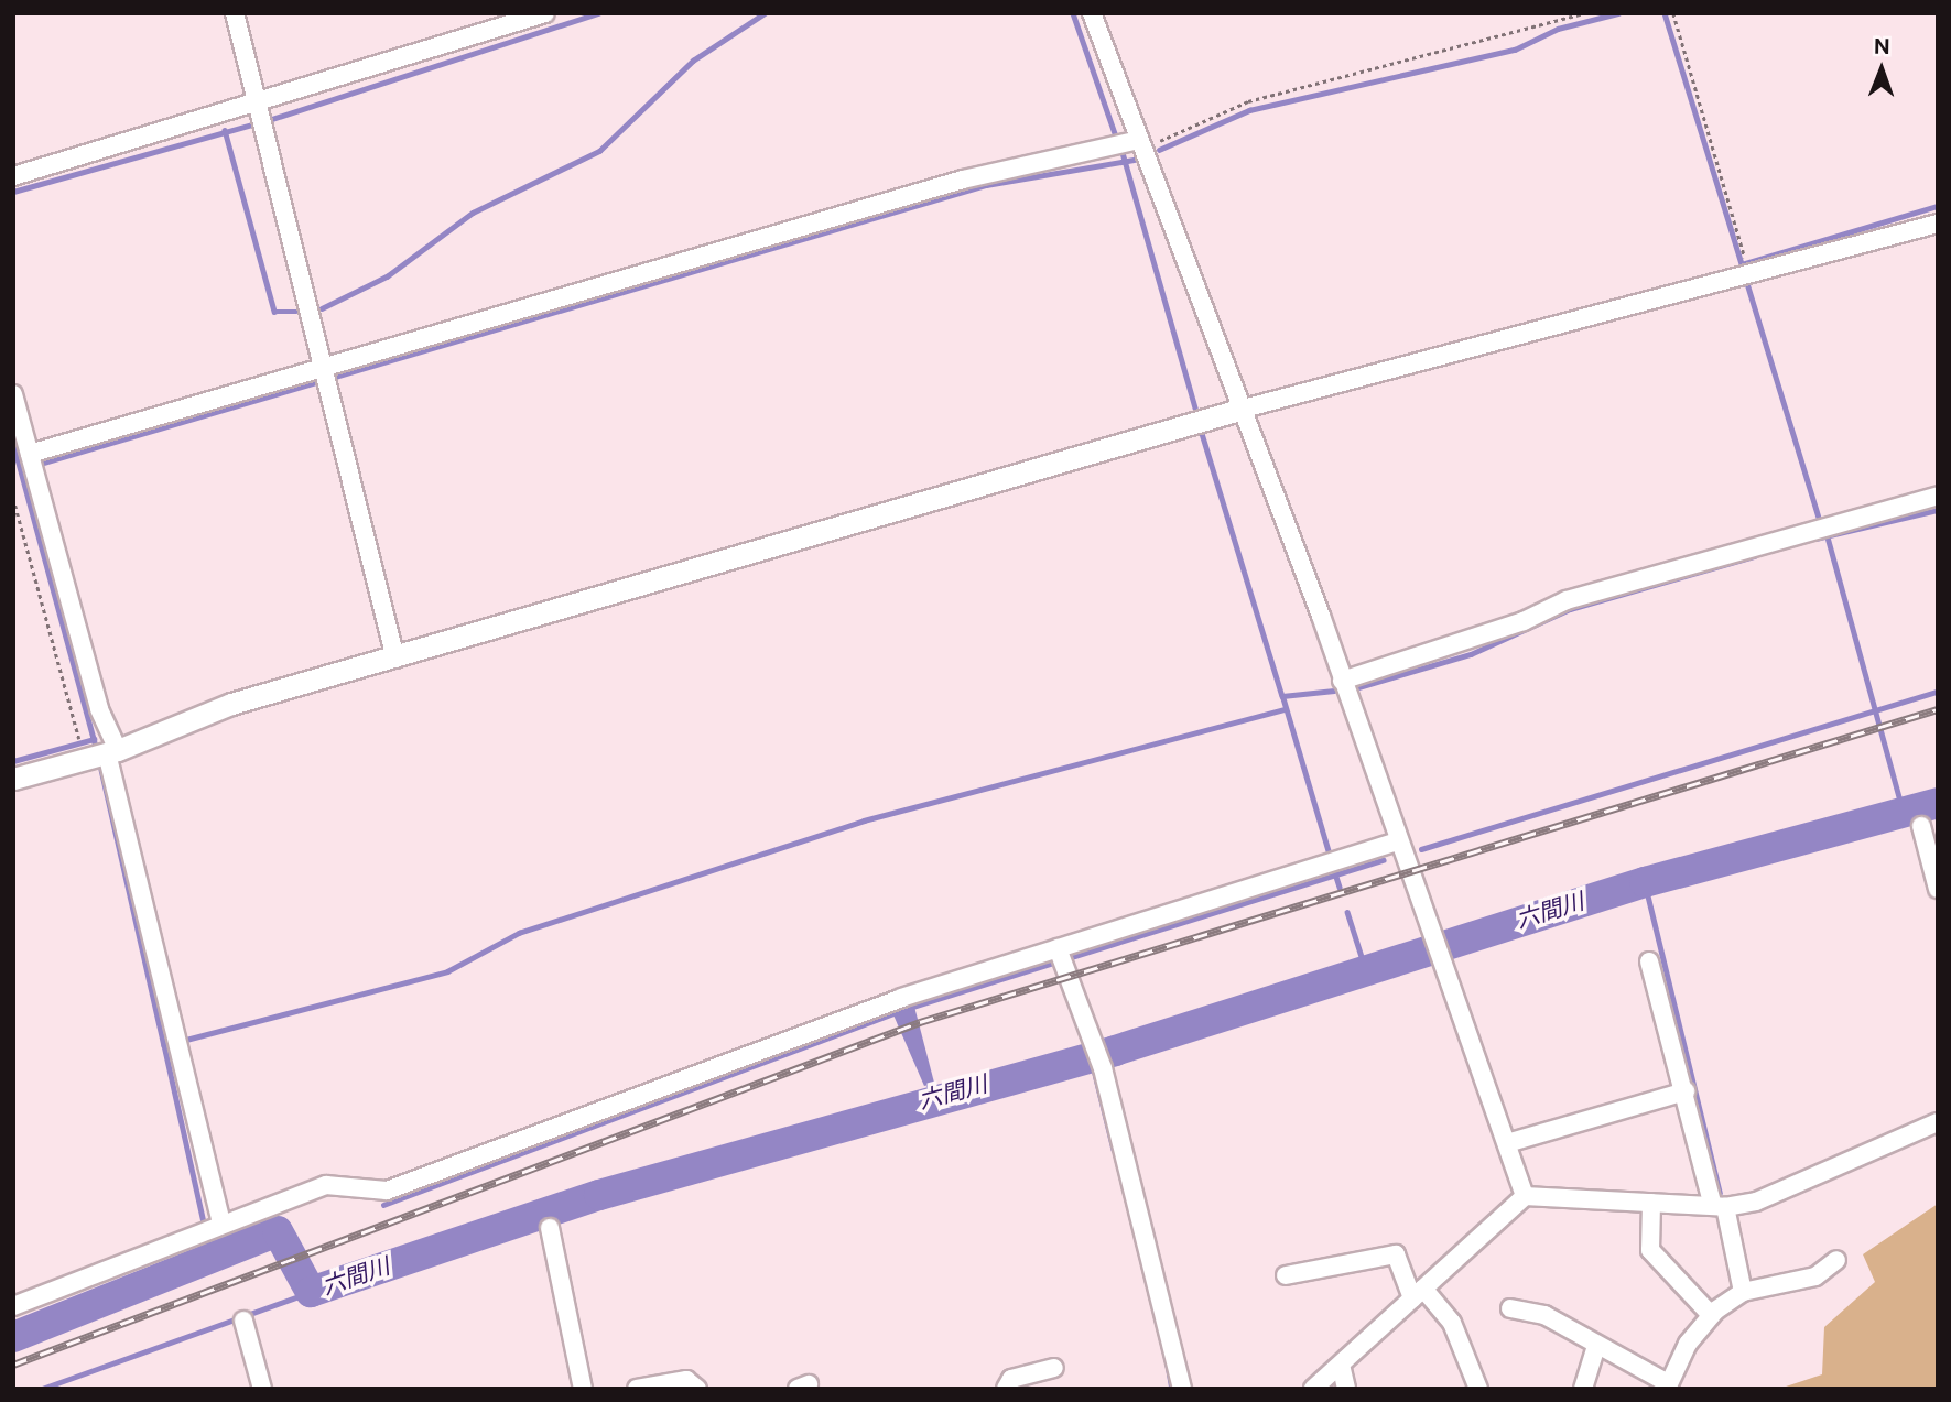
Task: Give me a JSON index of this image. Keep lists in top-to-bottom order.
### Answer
{
  "water": ["六間川"],
  "north": "top"
}
